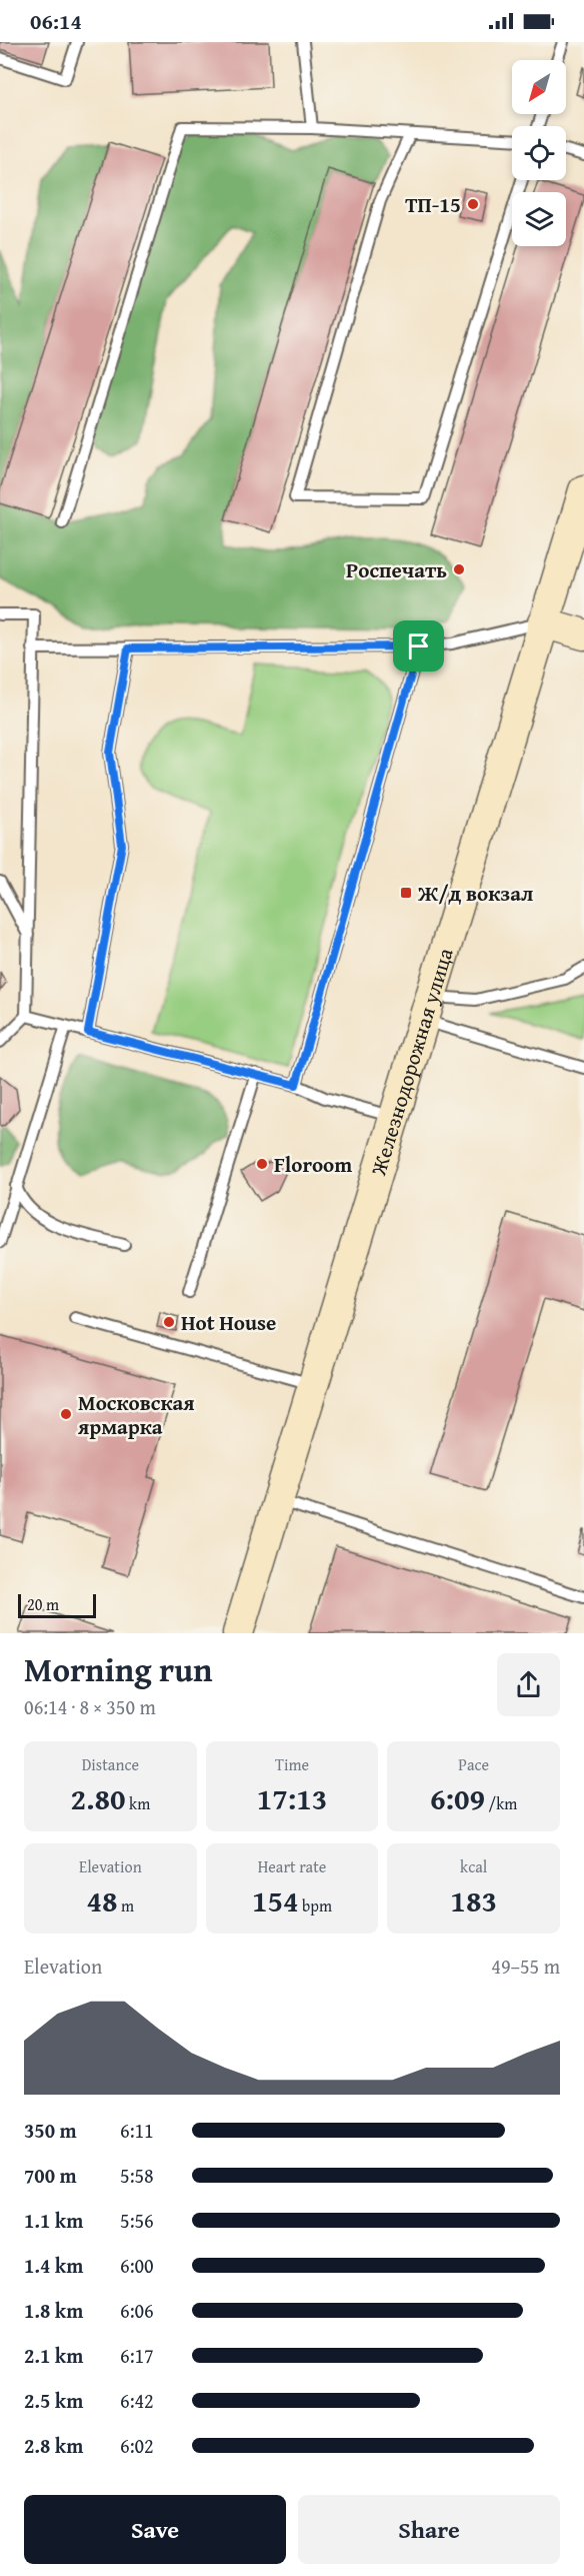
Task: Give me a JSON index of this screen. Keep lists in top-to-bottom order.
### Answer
{
  "streets": {
    "main road": ["Железнодорожная улица"]
  },
  "places": {
    "other": [
      "ТП-15",
      "Роспечать",
      "Floroom",
      "Hot House",
      "Московская ярмарка"
    ],
    "transit": ["Ж/д вокзал"]
  },
  "scale_bar": "20 m",
  "north": "bottom left",
  "page": {
    "status": "06:14",
    "scale": "20 m",
    "heading": ["Morning run", "06:14 · 8 × 350 m"],
    "stats": [
      ["Distance", "2.80 km"],
      ["Time", "17:13"],
      ["Pace", "6:09 /km"],
      ["Elevation", "48 m"],
      ["Heart rate", "154 bpm"],
      ["kcal", "183"]
    ],
    "chart": ["Elevation", "49–55 m"],
    "list": [
      {
        "name": "350 m",
        "note": "6:11"
      },
      {
        "name": "700 m",
        "note": "5:58"
      },
      {
        "name": "1.1 km",
        "note": "5:56"
      },
      {
        "name": "1.4 km",
        "note": "6:00"
      },
      {
        "name": "1.8 km",
        "note": "6:06"
      },
      {
        "name": "2.1 km",
        "note": "6:17"
      },
      {
        "name": "2.5 km",
        "note": "6:42"
      },
      {
        "name": "2.8 km",
        "note": "6:02"
      }
    ],
    "buttons": ["Save", "Share"]
  }
}
